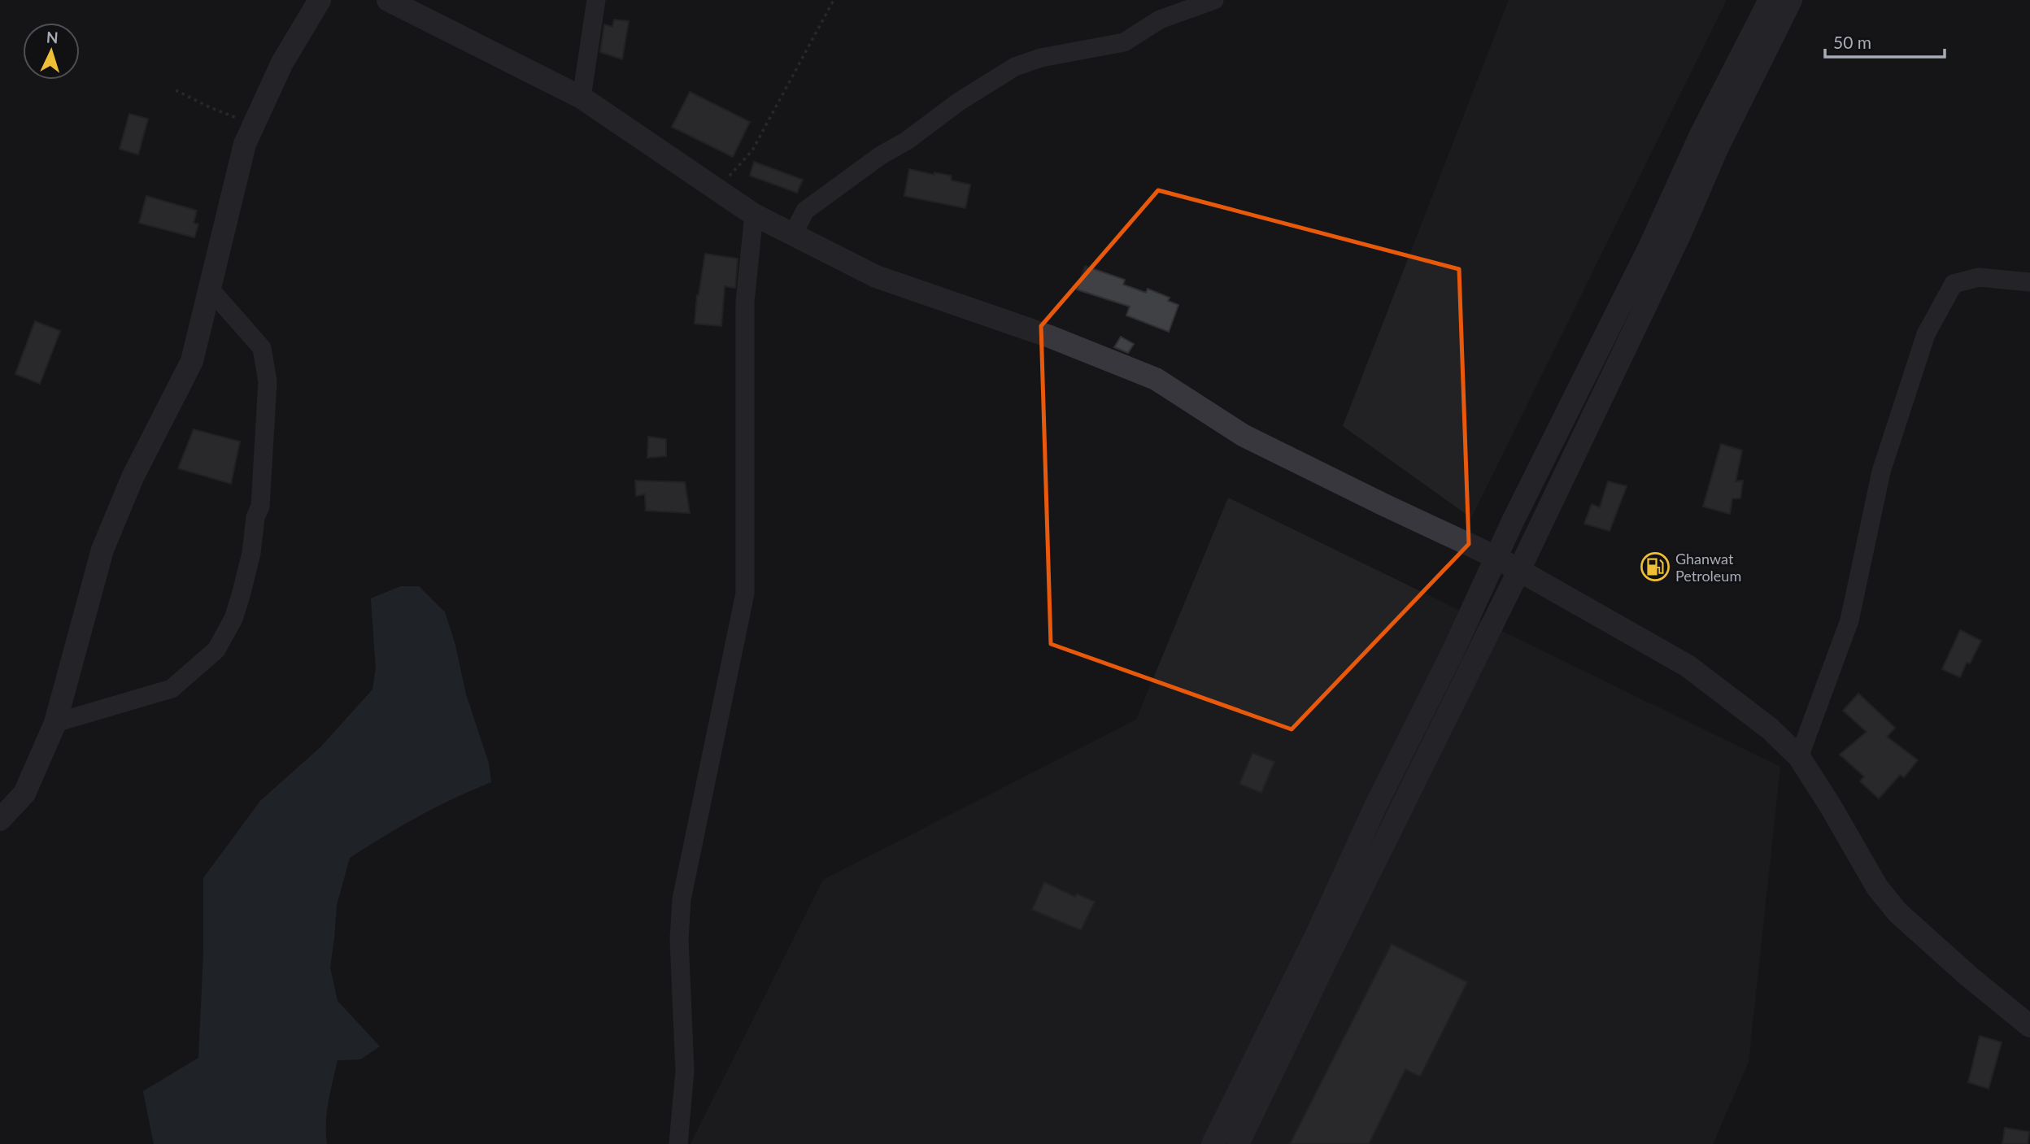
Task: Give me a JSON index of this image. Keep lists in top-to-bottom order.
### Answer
{
  "places": {
    "fuel station": ["Ghanwat Petroleum"]
  },
  "scale_bar": "50 m",
  "north": "top"
}
